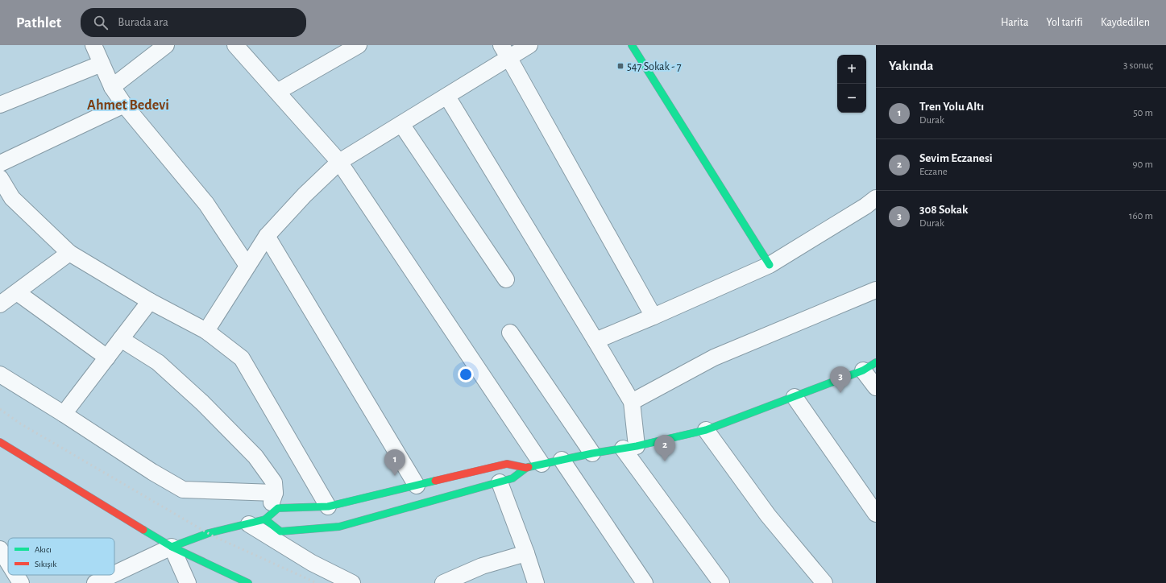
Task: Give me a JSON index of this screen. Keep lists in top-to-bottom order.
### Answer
{
  "districts": ["Ahmet Bedevi"],
  "places": {
    "transit": ["547 Sokak - 7"]
  },
  "legend": ["Akıcı", "Sıkışık"],
  "page": {
    "header": "Pathlet",
    "search": "Burada ara",
    "nav": ["Harita", "Yol tarifi", "Kaydedilen"],
    "heading": ["Yakında", "3 sonuç"],
    "map_buttons": ["+", "−"],
    "list": [
      {
        "mark": "1",
        "name": "Tren Yolu Altı",
        "note": "Durak",
        "value": "50 m"
      },
      {
        "mark": "2",
        "name": "Sevim Eczanesi",
        "note": "Eczane",
        "value": "90 m"
      },
      {
        "mark": "3",
        "name": "308 Sokak",
        "note": "Durak",
        "value": "160 m"
      }
    ],
    "pins": ["3", "2", "1"]
  }
}
